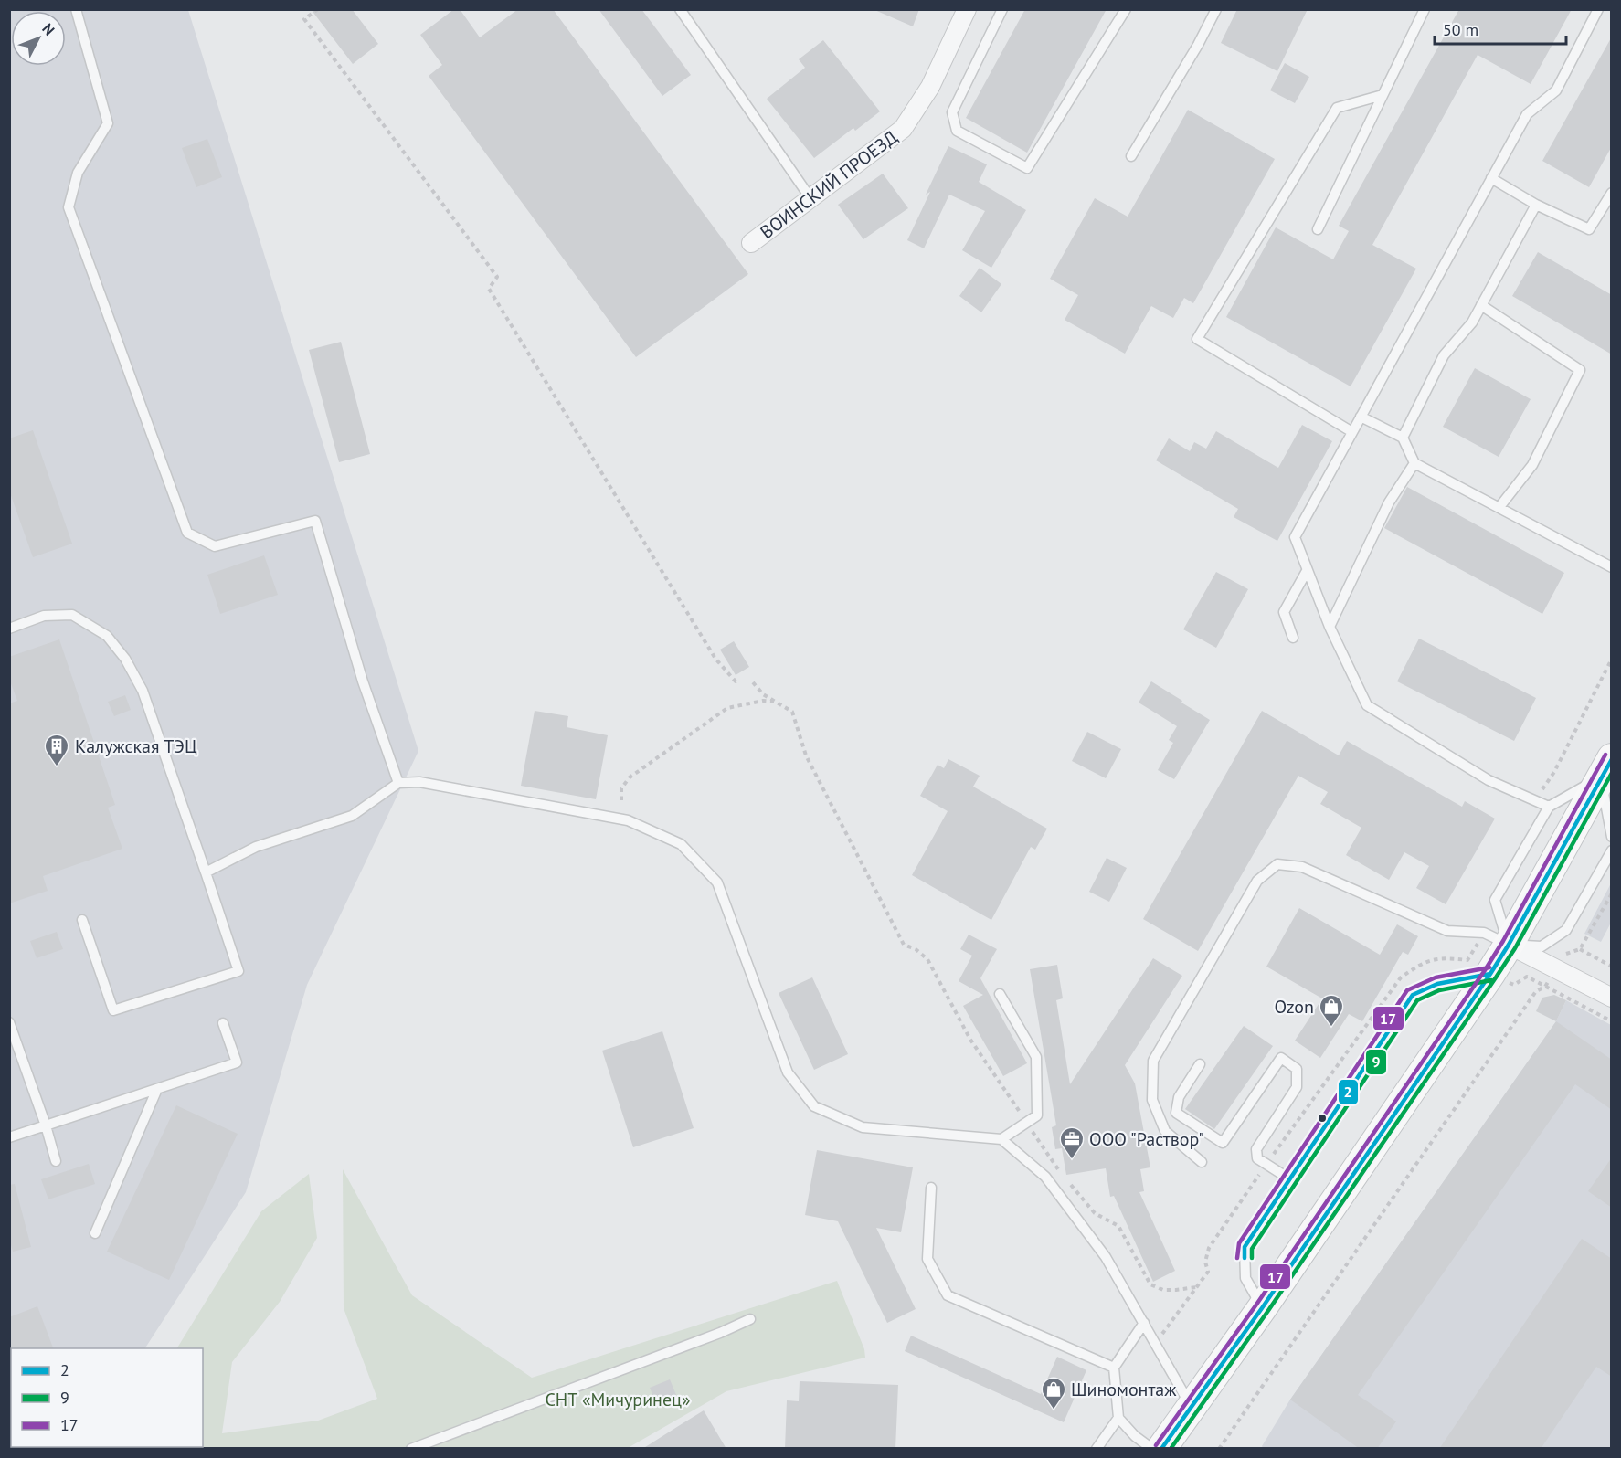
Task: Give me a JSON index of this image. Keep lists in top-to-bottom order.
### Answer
{
  "streets": {
    "street": ["ВОИНСКИЙ ПРОЕЗД"]
  },
  "parks": ["СНТ «Мичуринец»"],
  "places": {
    "building": ["Калужская ТЭЦ"],
    "shop": ["Ozon", "Шиномонтаж"],
    "office": ["ООО \"Раствор\""]
  },
  "lines": ["transit line 17", "transit line 2", "transit line 9"],
  "legend": ["2", "9", "17"],
  "scale_bar": "50 m",
  "north": "top right"
}
